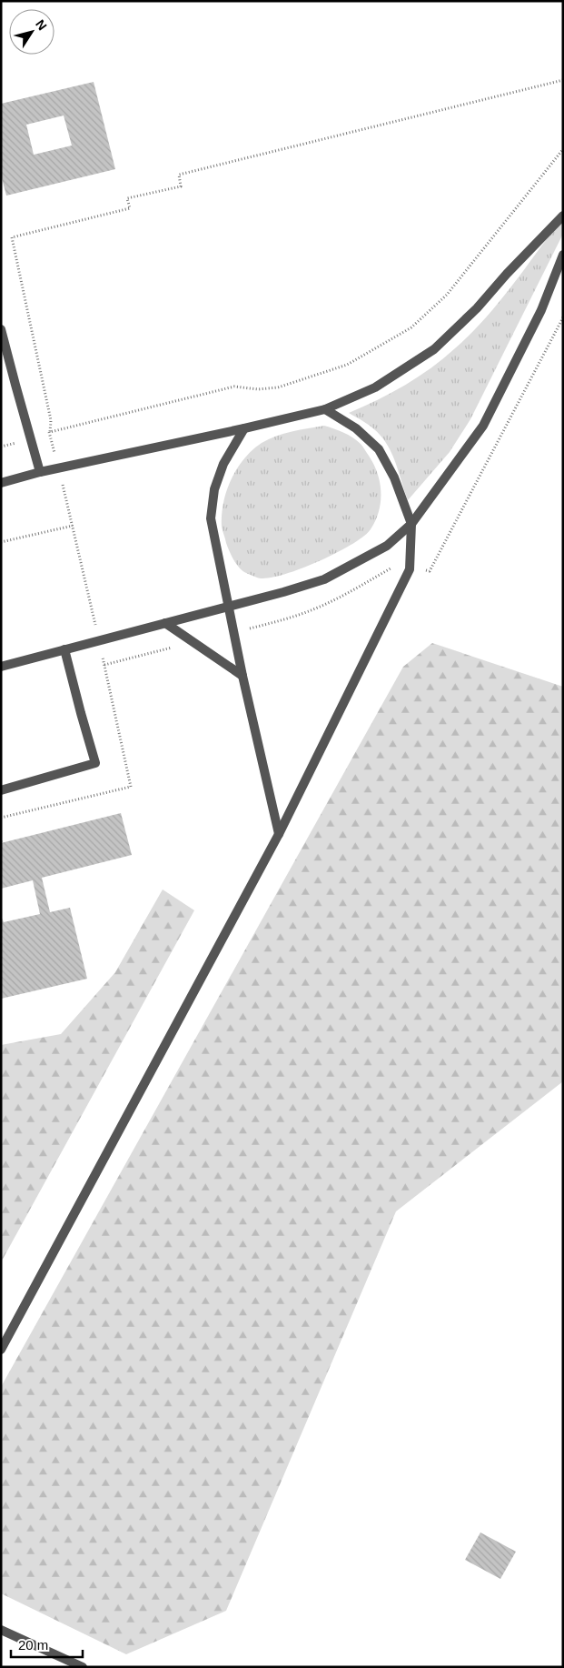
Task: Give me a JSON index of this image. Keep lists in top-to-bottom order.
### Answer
{
  "scale_bar": "20 m",
  "north": "top right"
}
